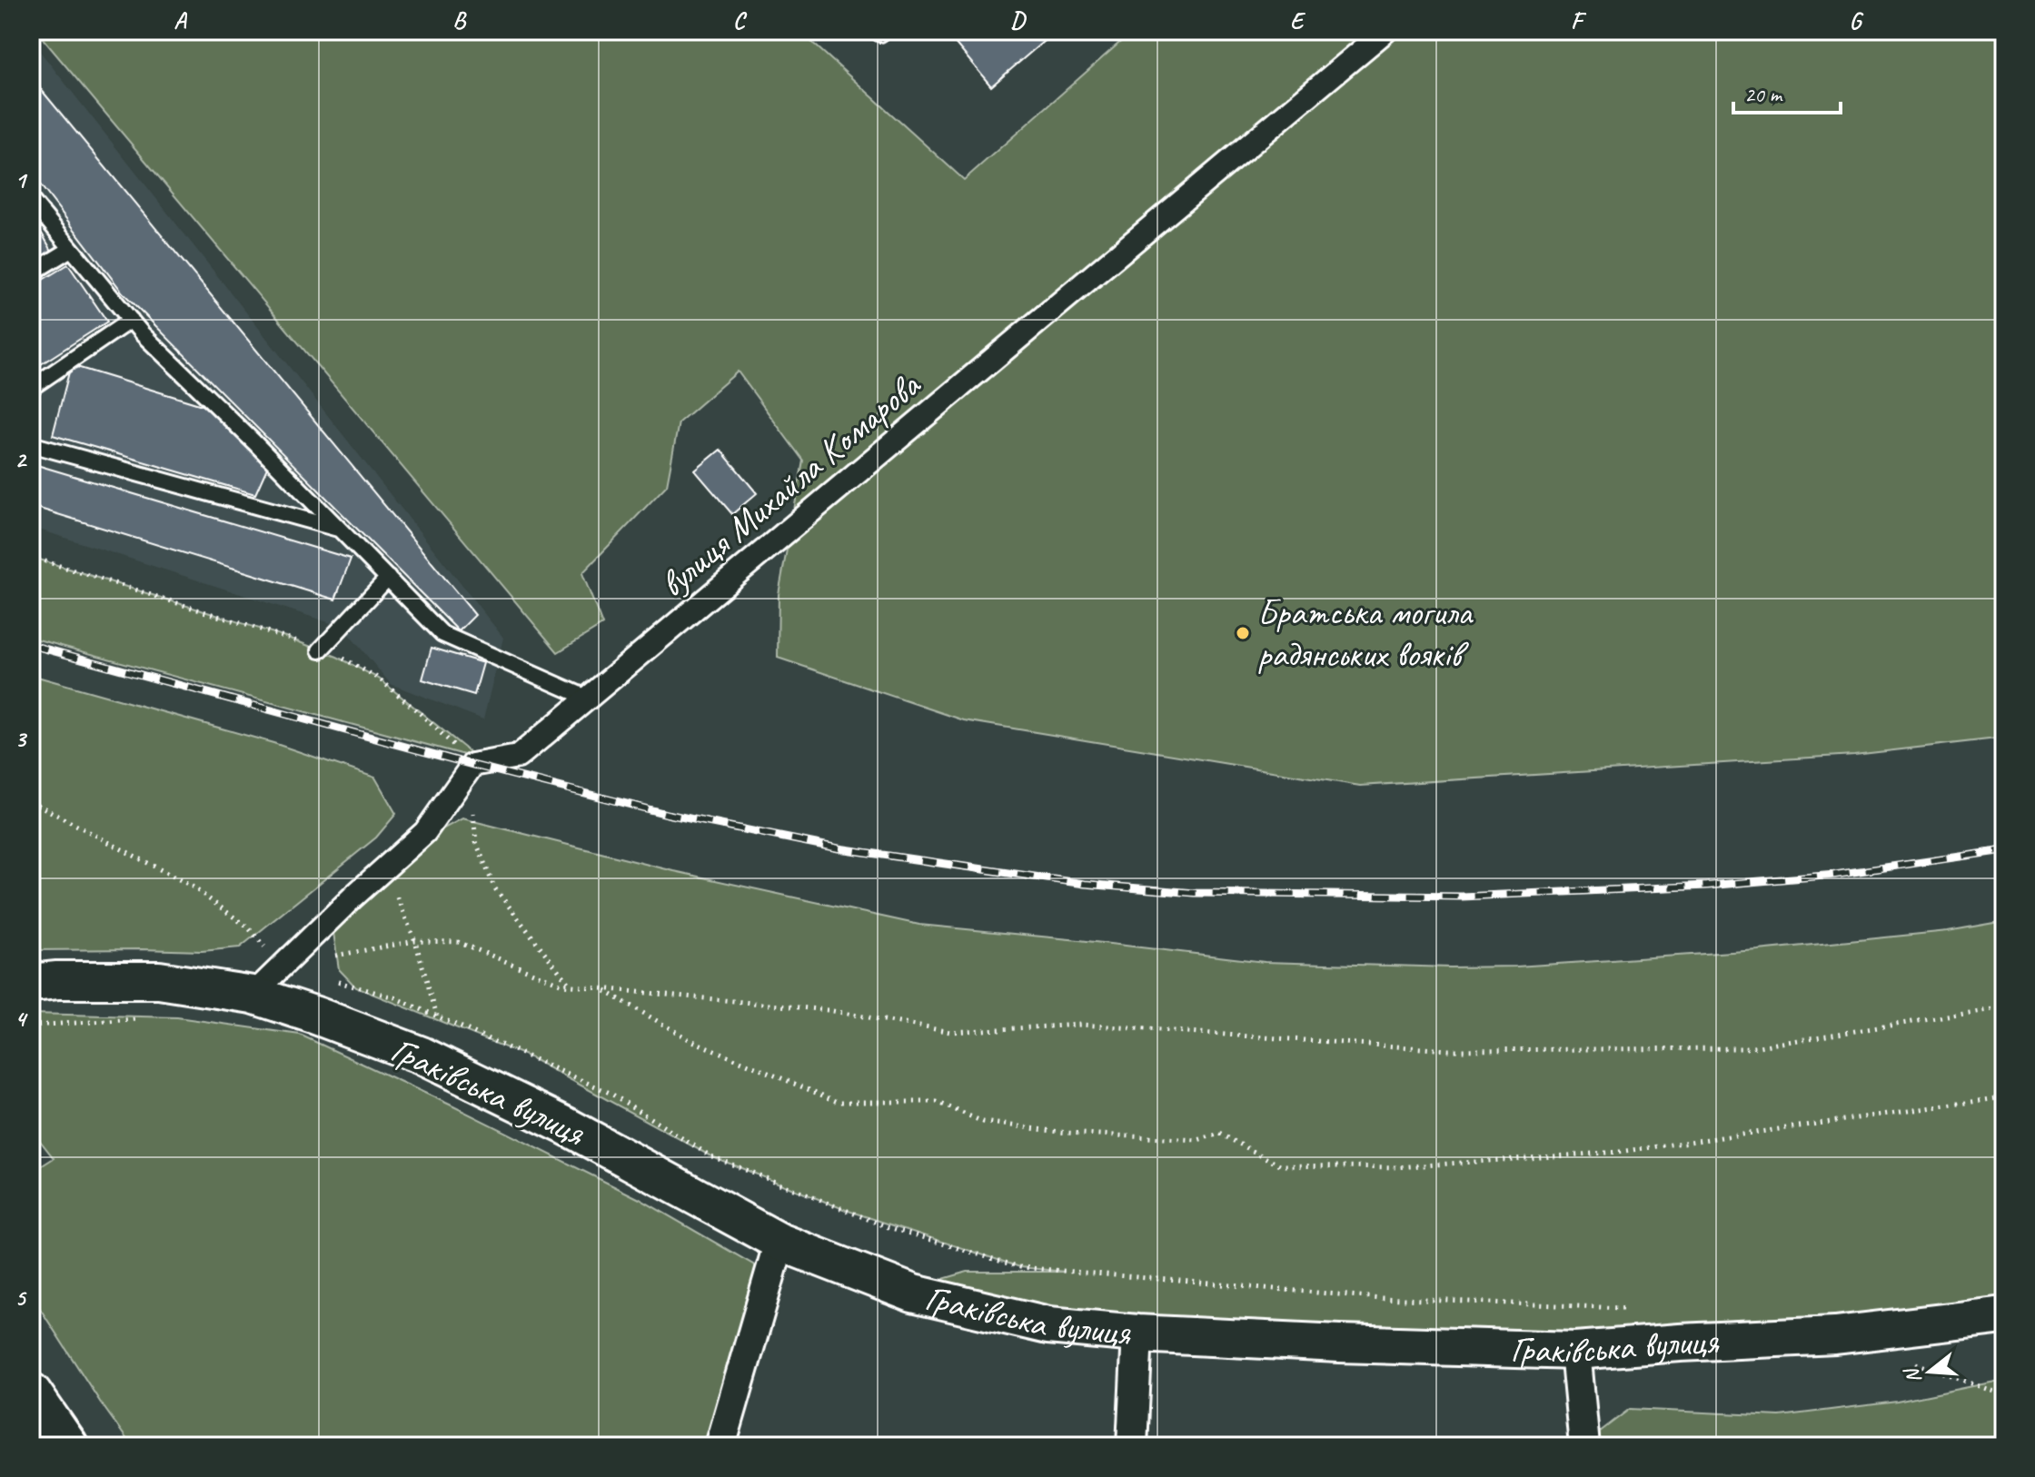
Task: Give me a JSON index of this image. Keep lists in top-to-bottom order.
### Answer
{
  "streets": {
    "street": ["вулиця Михайла Комарова", "Граківська вулиця"]
  },
  "places": ["Братська могила радянських вояків"],
  "scale_bar": "20 m",
  "north": "left",
  "grid": {
    "columns": [
      "A",
      "B",
      "C",
      "D",
      "E",
      "F",
      "G"
    ],
    "rows": [
      "1",
      "2",
      "3",
      "4",
      "5"
    ]
  }
}
